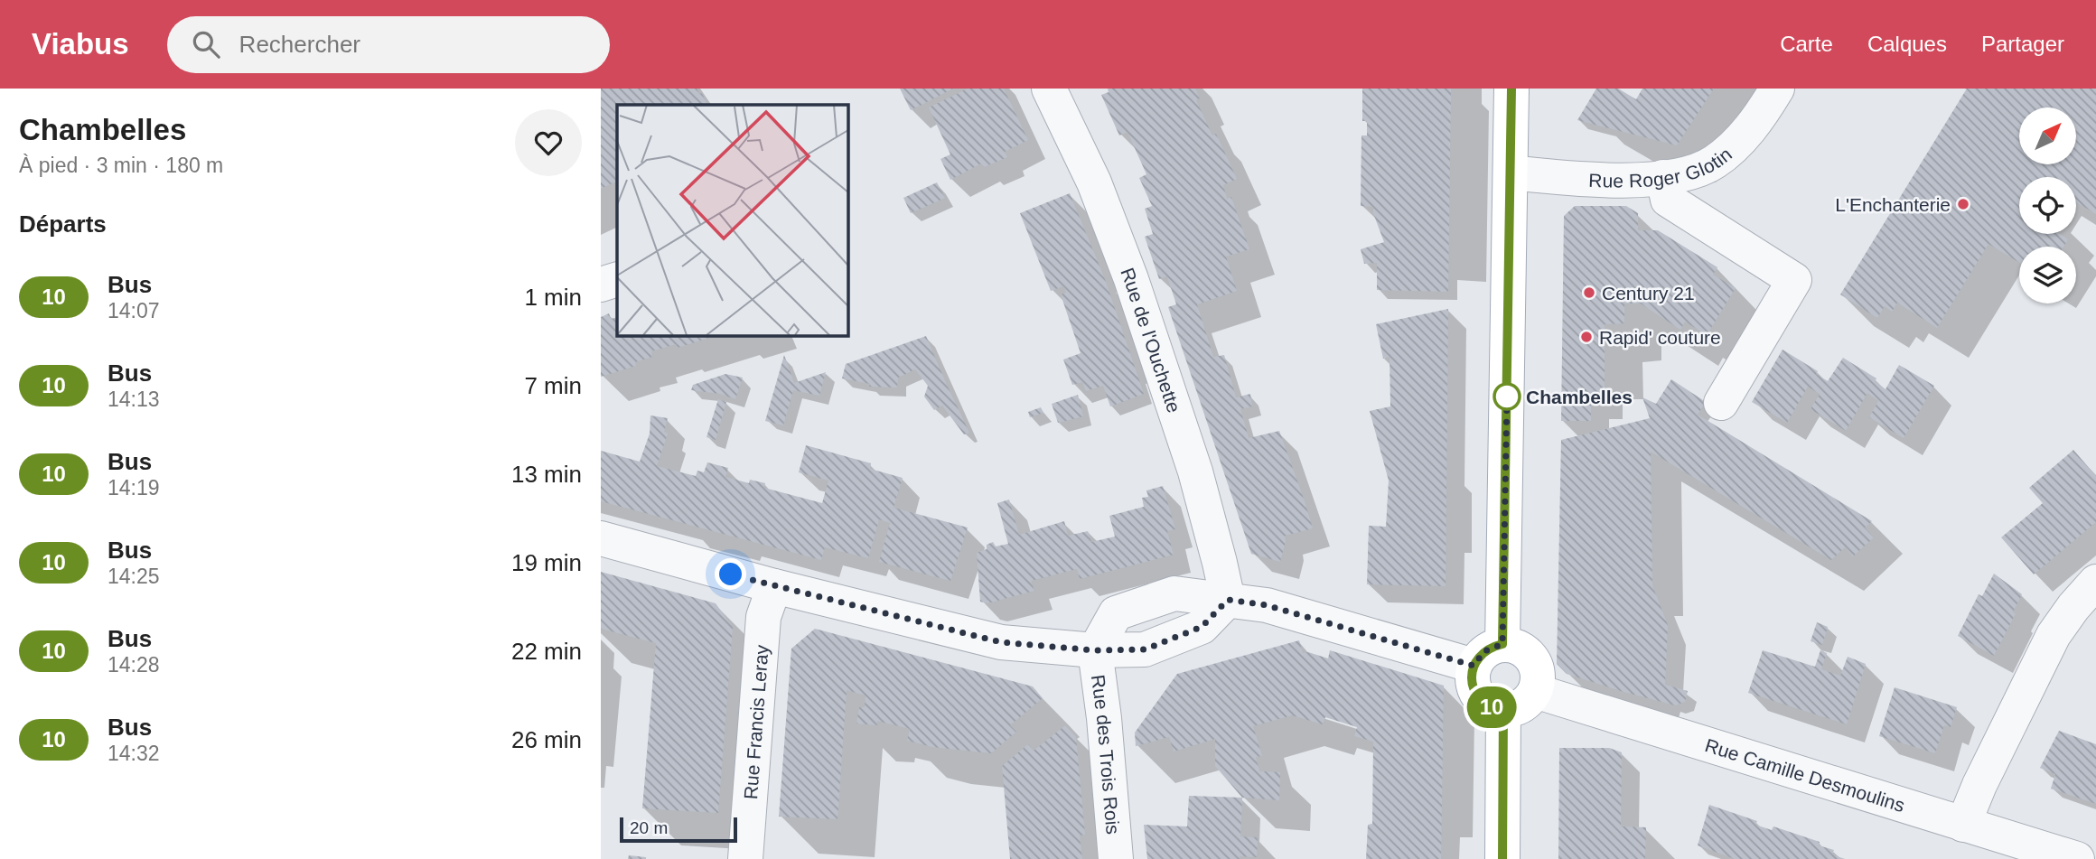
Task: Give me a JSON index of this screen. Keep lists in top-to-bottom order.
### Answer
{
  "streets": {
    "street": [
      "Rue Roger Glotin",
      "Rue de l'Ouchette",
      "Rue Francis Leray",
      "Rue des Trois Rois",
      "Rue Camille Desmoulins"
    ]
  },
  "places": [
    "L'Enchanterie",
    "Century 21",
    "Rapid' couture",
    "Chambelles"
  ],
  "lines": ["bus line 10"],
  "scale_bar": "20 m",
  "north": "top right",
  "page": {
    "header": "Viabus",
    "search": "Rechercher",
    "nav": ["Carte", "Calques", "Partager"],
    "heading": [
      ["Chambelles", "À pied · 3 min · 180 m"],
      "Départs"
    ],
    "on_map": "10",
    "list": [
      {
        "mark": "10",
        "name": "Bus",
        "note": "14:07",
        "value": "1 min"
      },
      {
        "mark": "10",
        "name": "Bus",
        "note": "14:13",
        "value": "7 min"
      },
      {
        "mark": "10",
        "name": "Bus",
        "note": "14:19",
        "value": "13 min"
      },
      {
        "mark": "10",
        "name": "Bus",
        "note": "14:25",
        "value": "19 min"
      },
      {
        "mark": "10",
        "name": "Bus",
        "note": "14:28",
        "value": "22 min"
      },
      {
        "mark": "10",
        "name": "Bus",
        "note": "14:32",
        "value": "26 min"
      }
    ],
    "scale": "20 m"
  }
}
